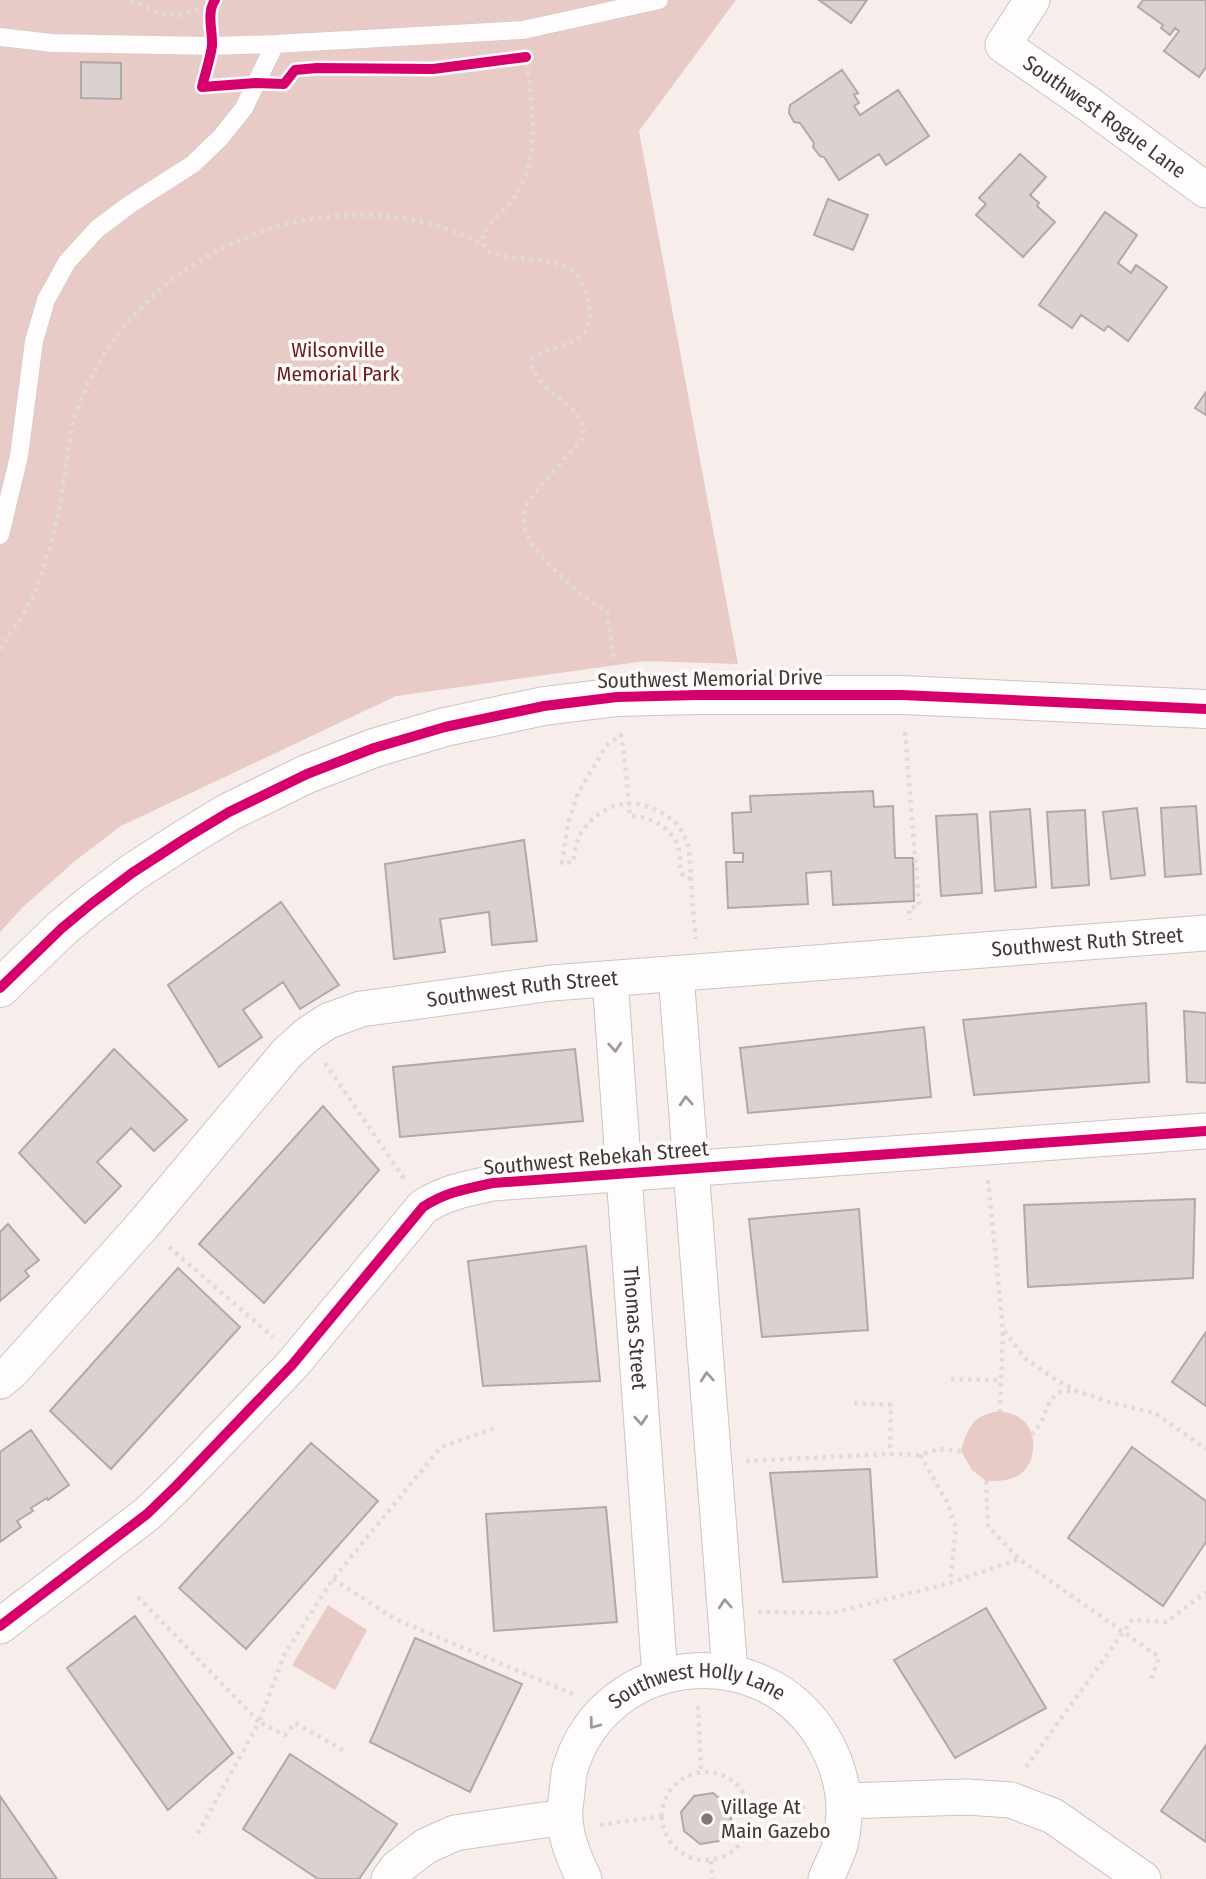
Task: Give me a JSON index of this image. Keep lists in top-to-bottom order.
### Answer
{
  "streets": {
    "street": [
      "Southwest Rogue Lane",
      "Southwest Memorial Drive",
      "Southwest Ruth Street",
      "Southwest Rebekah Street",
      "Thomas Street",
      "Southwest Holly Lane"
    ]
  },
  "crossings": [
    ["Southwest Ruth Street", "Thomas Street"],
    ["Southwest Rebekah Street", "Thomas Street"],
    ["Thomas Street", "Southwest Holly Lane"]
  ],
  "parks": ["Wilsonville Memorial Park"],
  "places": ["Village At Main Gazebo"]
}
